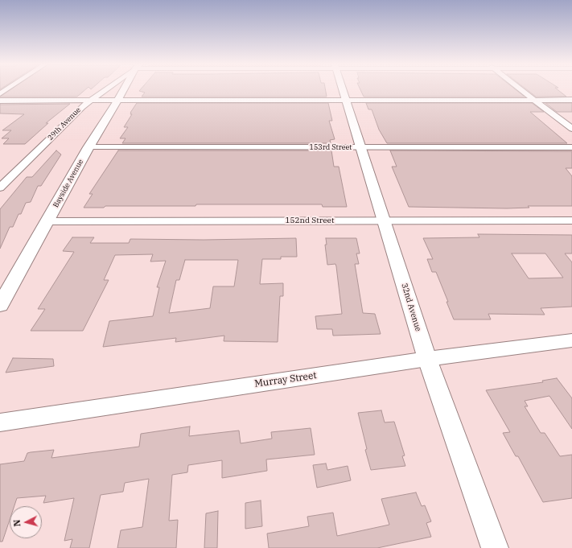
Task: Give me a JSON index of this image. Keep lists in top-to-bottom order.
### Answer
{
  "streets": {
    "street": [
      "29th Avenue",
      "153rd Street",
      "Bayside Avenue",
      "152nd Street",
      "32nd Avenue",
      "Murray Street"
    ]
  },
  "crossings": [
    ["153rd Street", "Bayside Avenue"],
    ["153rd Street", "32nd Avenue"],
    ["Bayside Avenue", "152nd Street"],
    ["152nd Street", "32nd Avenue"],
    ["32nd Avenue", "Murray Street"]
  ],
  "north": "left"
}
